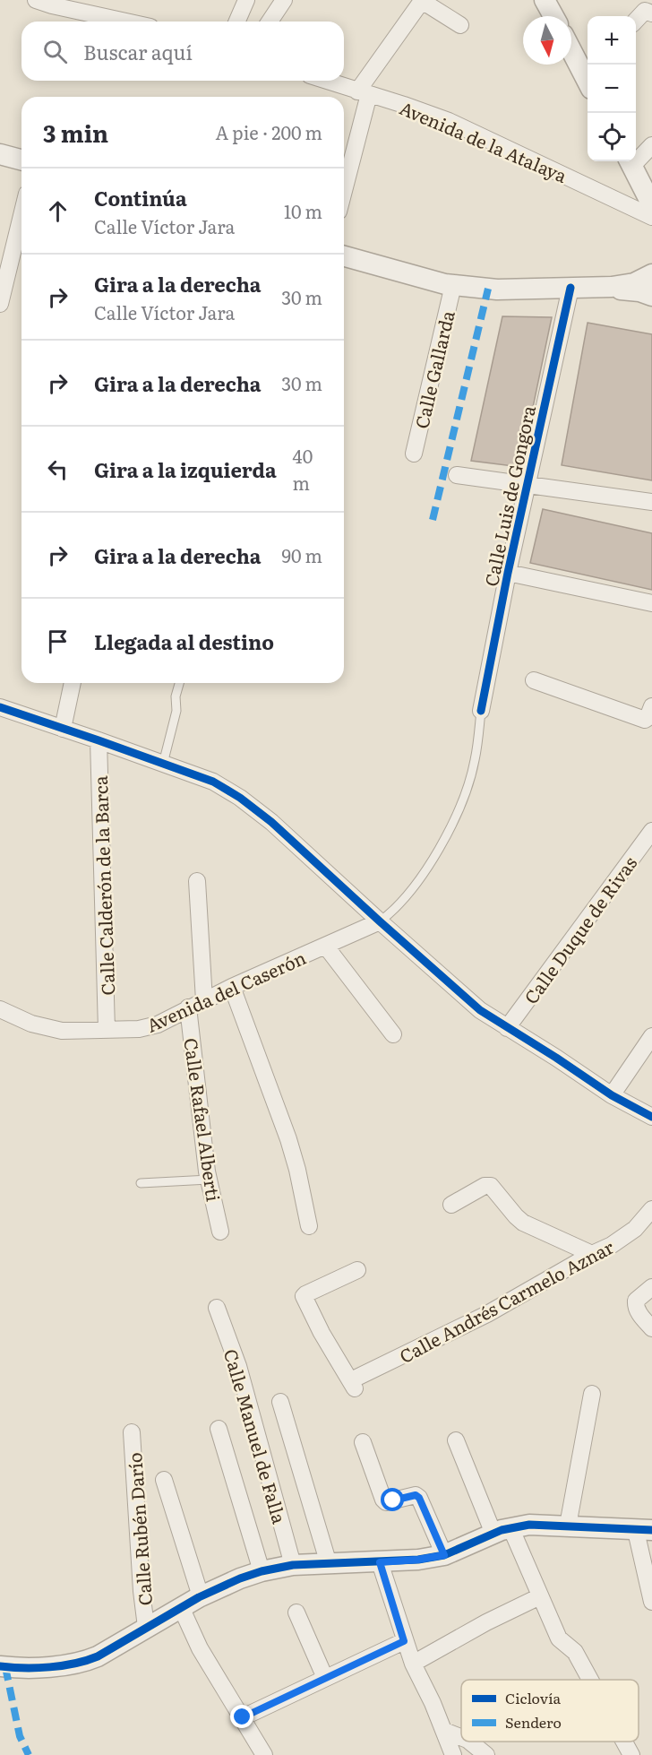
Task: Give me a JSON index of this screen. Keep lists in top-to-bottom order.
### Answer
{
  "streets": {
    "street": [
      "Avenida de la Atalaya",
      "Calle Gallarda",
      "Calle Luis de Gongora",
      "Calle Calderón de la Barca",
      "Calle Duque de Rivas",
      "Avenida del Caserón",
      "Calle Rafael Alberti",
      "Calle Andrés Carmelo Aznar",
      "Calle Manuel de Falla",
      "Calle Rubén Darío"
    ]
  },
  "crossings": [
    ["Calle Calderón de la Barca", "Avenida del Caserón"],
    ["Avenida del Caserón", "Calle Rafael Alberti"]
  ],
  "legend": ["Ciclovía", "Sendero"],
  "north": "bottom",
  "page": {
    "map_buttons": ["+", "−"],
    "search": "Buscar aquí",
    "heading": ["3 min", "A pie · 200 m"],
    "list": [
      ["Continúa", "Calle Víctor Jara", "10 m"],
      ["Gira a la derecha", "Calle Víctor Jara", "30 m"],
      ["Gira a la derecha", "30 m"],
      ["Gira a la izquierda", "40 m"],
      ["Gira a la derecha", "90 m"],
      "Llegada al destino"
    ]
  }
}
